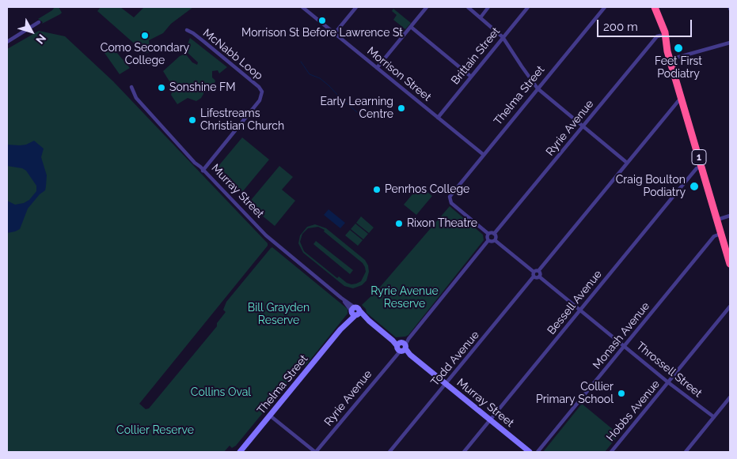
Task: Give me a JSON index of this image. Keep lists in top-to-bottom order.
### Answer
{
  "streets": {
    "highway": ["1"],
    "main road": ["Thelma Street", "Murray Street"],
    "street": [
      "McNabb Loop",
      "Brittain Street",
      "Morrison Street",
      "Ryrie Avenue",
      "Bessell Avenue",
      "Monash Avenue",
      "Todd Avenue",
      "Throssell Street",
      "Hobbs Avenue"
    ]
  },
  "crossings": [
    ["McNabb Loop", "Murray Street"],
    ["Brittain Street", "Morrison Street"],
    ["Morrison Street", "Thelma Street"],
    ["Thelma Street", "Ryrie Avenue"],
    ["Thelma Street", "Murray Street"],
    ["Ryrie Avenue", "1"],
    ["Ryrie Avenue", "Murray Street"],
    ["1", "Bessell Avenue"],
    ["1", "Monash Avenue"],
    ["Murray Street", "Bessell Avenue"],
    ["Murray Street", "Todd Avenue"],
    ["Bessell Avenue", "Throssell Street"],
    ["Monash Avenue", "Throssell Street"],
    ["Todd Avenue", "Throssell Street"],
    ["Throssell Street", "Hobbs Avenue"]
  ],
  "parks": [
    "Ryrie Avenue Reserve",
    "Bill Grayden Reserve",
    "Collins Oval",
    "Collier Reserve"
  ],
  "places": [
    "Morrison St Before Lawrence St",
    "Como Secondary College",
    "Feet First Podiatry",
    "Sonshine FM",
    "Early Learning Centre",
    "Lifestreams Christian Church",
    "Craig Boulton Podiatry",
    "Penrhos College",
    "Rixon Theatre",
    "Collier Primary School"
  ],
  "scale_bar": "200 m",
  "north": "bottom right"
}
